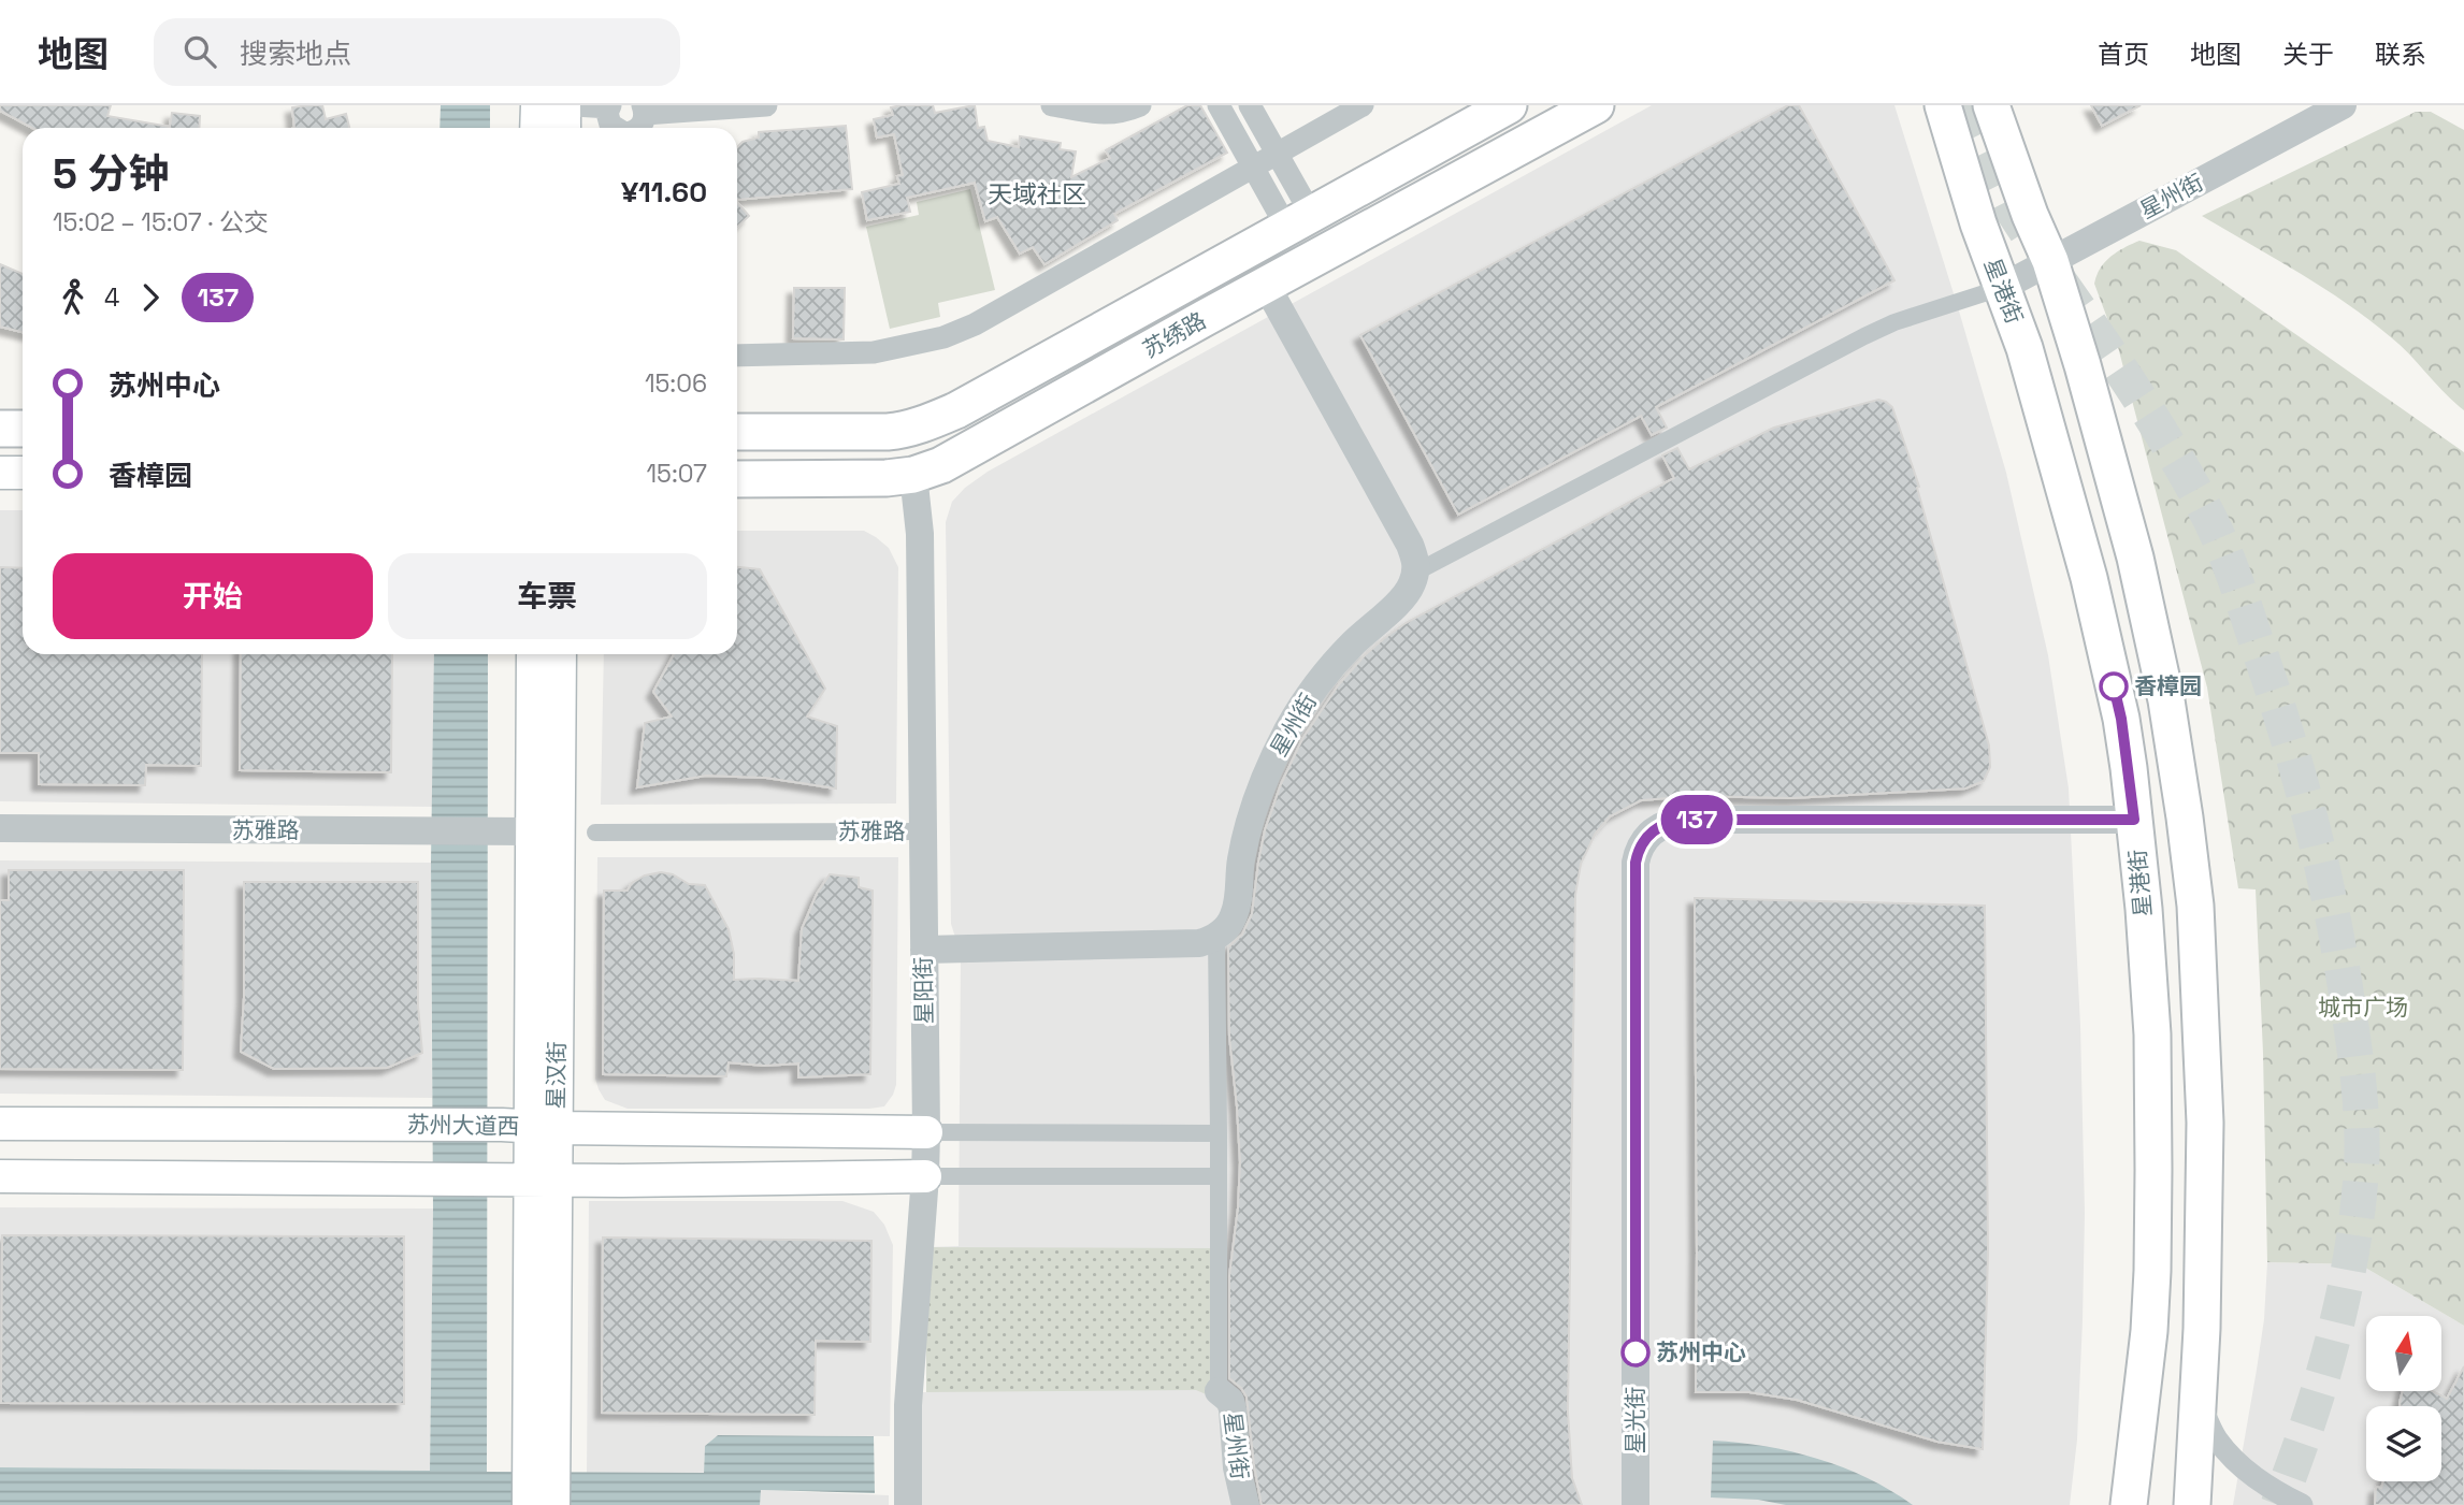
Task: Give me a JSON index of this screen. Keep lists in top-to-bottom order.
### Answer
{
  "streets": {
    "main road": [
      "星港街",
      "苏绣路",
      "星汉街",
      "苏州大道西"
    ],
    "street": [
      "星州街",
      "苏雅路",
      "星阳街",
      "星光街"
    ]
  },
  "crossings": [
    ["星州街", "星港街"],
    ["星港街", "星光街"],
    ["苏绣路", "星阳街"],
    ["苏雅路", "星阳街"],
    ["苏雅路", "星汉街"],
    ["星阳街", "苏州大道西"],
    ["星汉街", "苏州大道西"]
  ],
  "districts": ["天域社区"],
  "parks": ["城市广场"],
  "places": ["香樟园", "苏州中心"],
  "lines": ["bus line 137"],
  "north": "top",
  "page": {
    "header": "地图",
    "search": "搜索地点",
    "nav": [
      "首页",
      "地图",
      "关于",
      "联系"
    ],
    "on_map": "137",
    "heading": ["5 分钟", "15:02 – 15:07 · 公交", "¥11.60"],
    "legs": ["4", "137"],
    "list": [
      {
        "name": "苏州中心",
        "value": "15:06"
      },
      {
        "name": "香樟园",
        "value": "15:07"
      }
    ],
    "buttons": ["开始", "车票"]
  }
}
